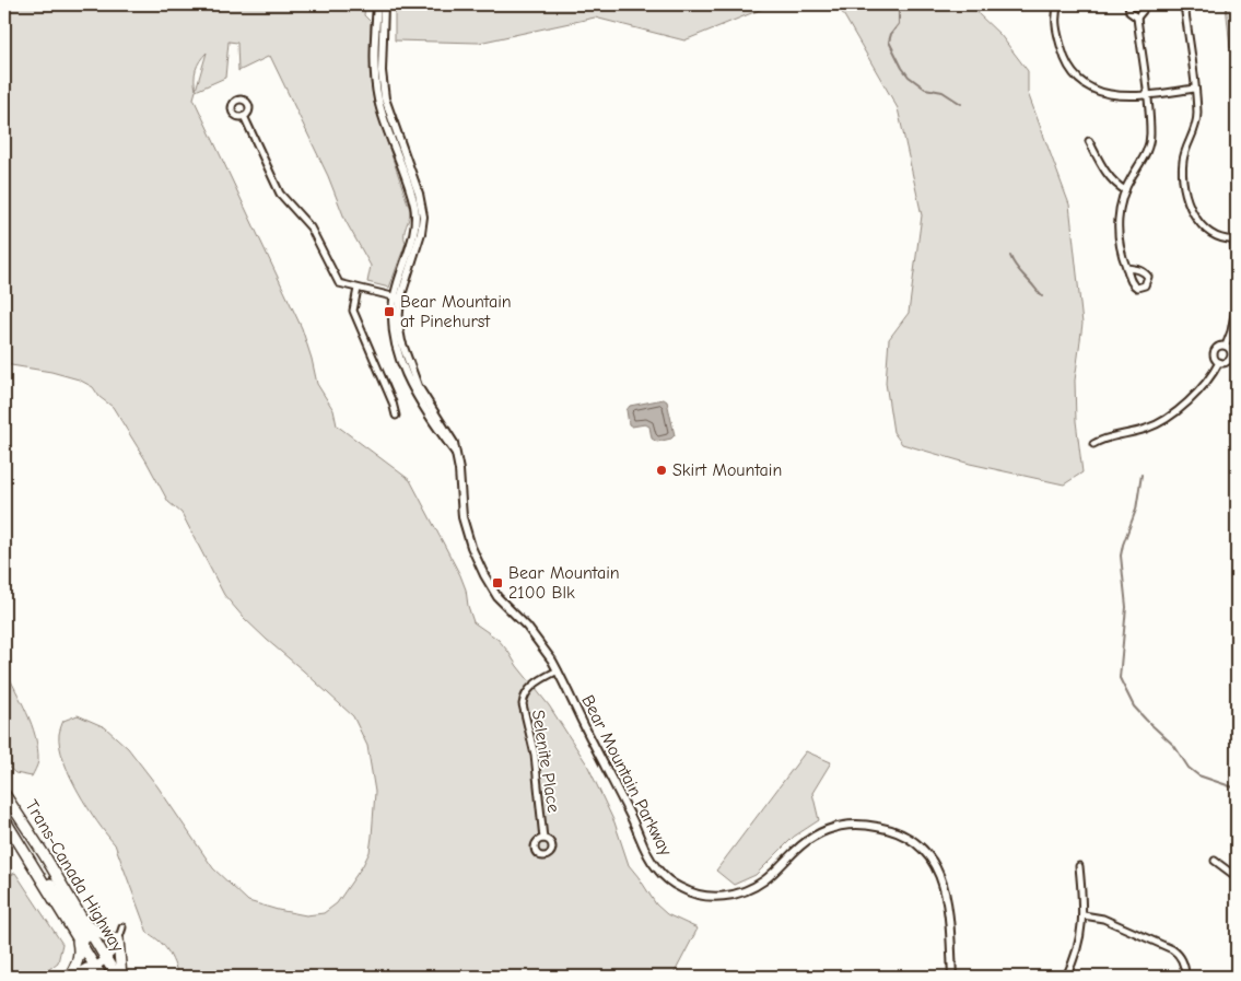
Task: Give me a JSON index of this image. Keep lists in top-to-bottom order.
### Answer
{
  "streets": {
    "highway": ["Trans-Canada Highway"],
    "street": ["Selenite Place", "Bear Mountain Parkway"]
  },
  "crossings": [
    ["Selenite Place", "Bear Mountain Parkway"]
  ],
  "places": {
    "transit": ["Bear Mountain at Pinehurst", "Bear Mountain 2100 Blk"],
    "other": ["Skirt Mountain"]
  }
}
